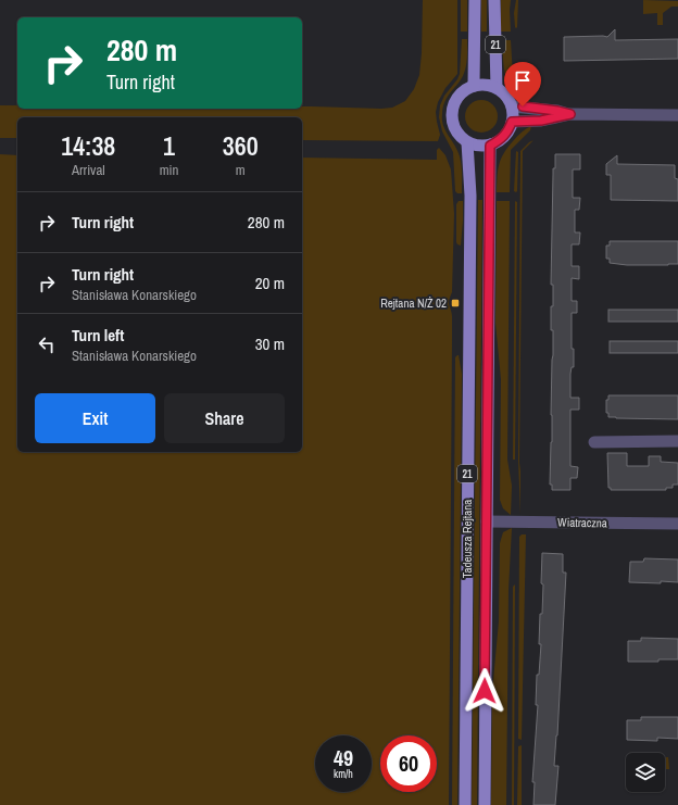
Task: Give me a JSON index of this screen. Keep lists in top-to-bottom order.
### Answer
{
  "streets": {
    "main road": ["21", "Tadeusza Rejtana"],
    "street": ["Wiatraczna"]
  },
  "crossings": [
    ["21", "Tadeusza Rejtana"],
    ["Wiatraczna", "Tadeusza Rejtana"]
  ],
  "places": {
    "transit": ["Rejtana N/Ż 02"]
  },
  "page": {
    "turn": ["280 m", "Turn right"],
    "eta": [
      "14:38",
      "Arrival",
      "1",
      "min",
      "360",
      "m"
    ],
    "list": [
      {
        "name": "Turn right",
        "value": "280 m"
      },
      {
        "name": "Turn right",
        "note": "Stanisława Konarskiego",
        "value": "20 m"
      },
      {
        "name": "Turn left",
        "note": "Stanisława Konarskiego",
        "value": "30 m"
      }
    ],
    "buttons": ["Exit", "Share"],
    "speed": "49 km/h",
    "limit": "60"
  }
}
